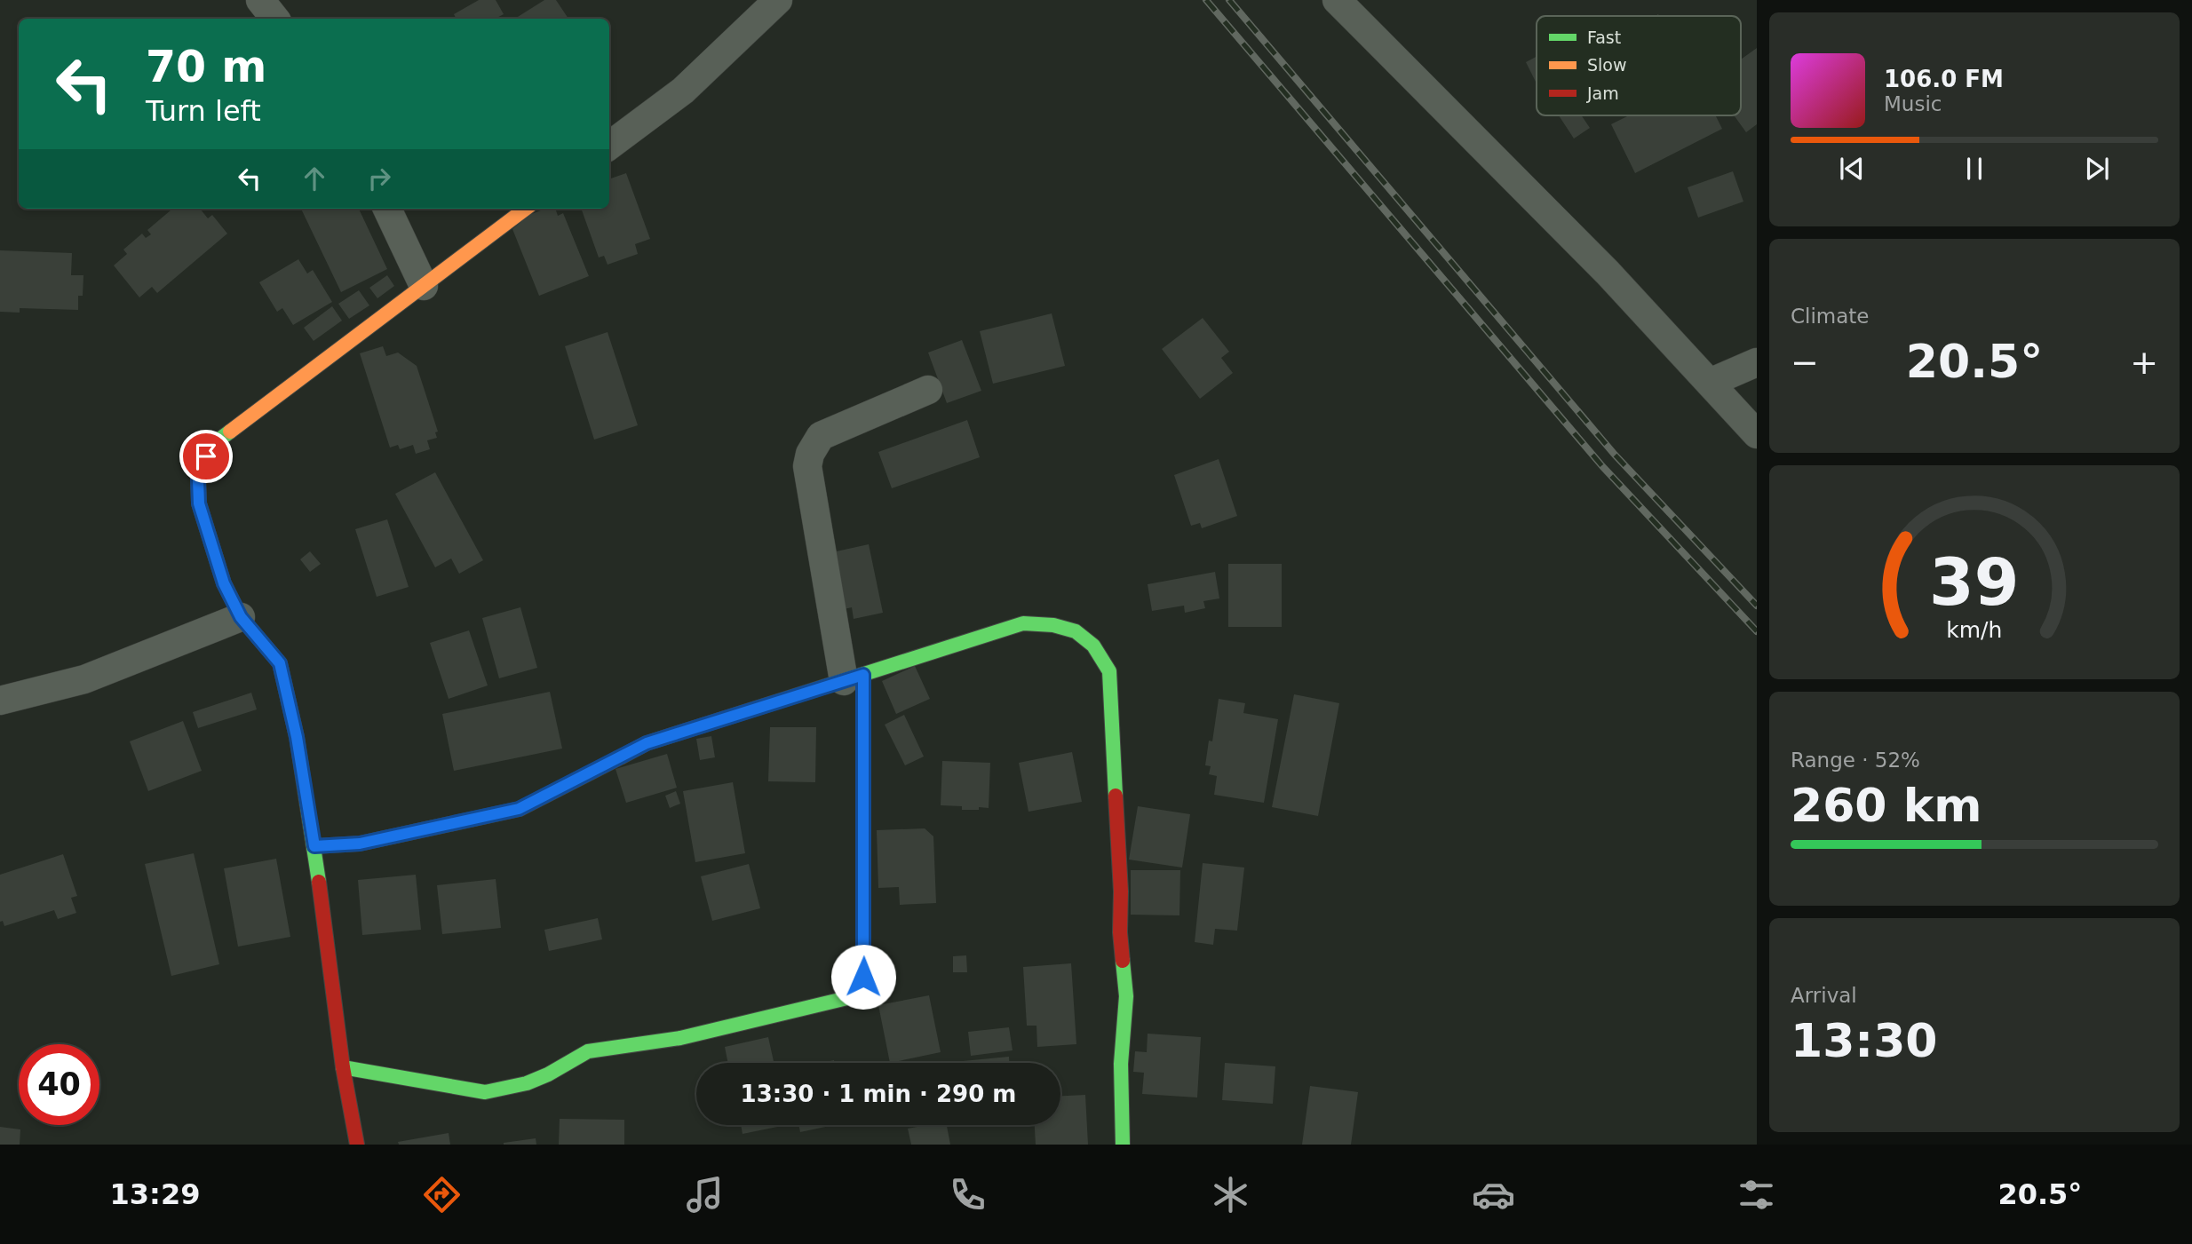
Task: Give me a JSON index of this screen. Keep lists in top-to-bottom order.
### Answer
{
  "legend": ["Fast", "Slow", "Jam"],
  "page": {
    "turn": ["70 m", "Turn left"],
    "song": ["106.0 FM", "Music"],
    "tile": [
      "Climate",
      ["Range · 52%", "260 km"],
      ["Arrival", "13:30"]
    ],
    "heat": ["−", "20.5°", "+"],
    "limit": "40",
    "trip": "13:30 · 1 min · 290 m",
    "tabs": ["13:29", "20.5°"],
    "gauge": ["39", "km/h"]
  }
}
